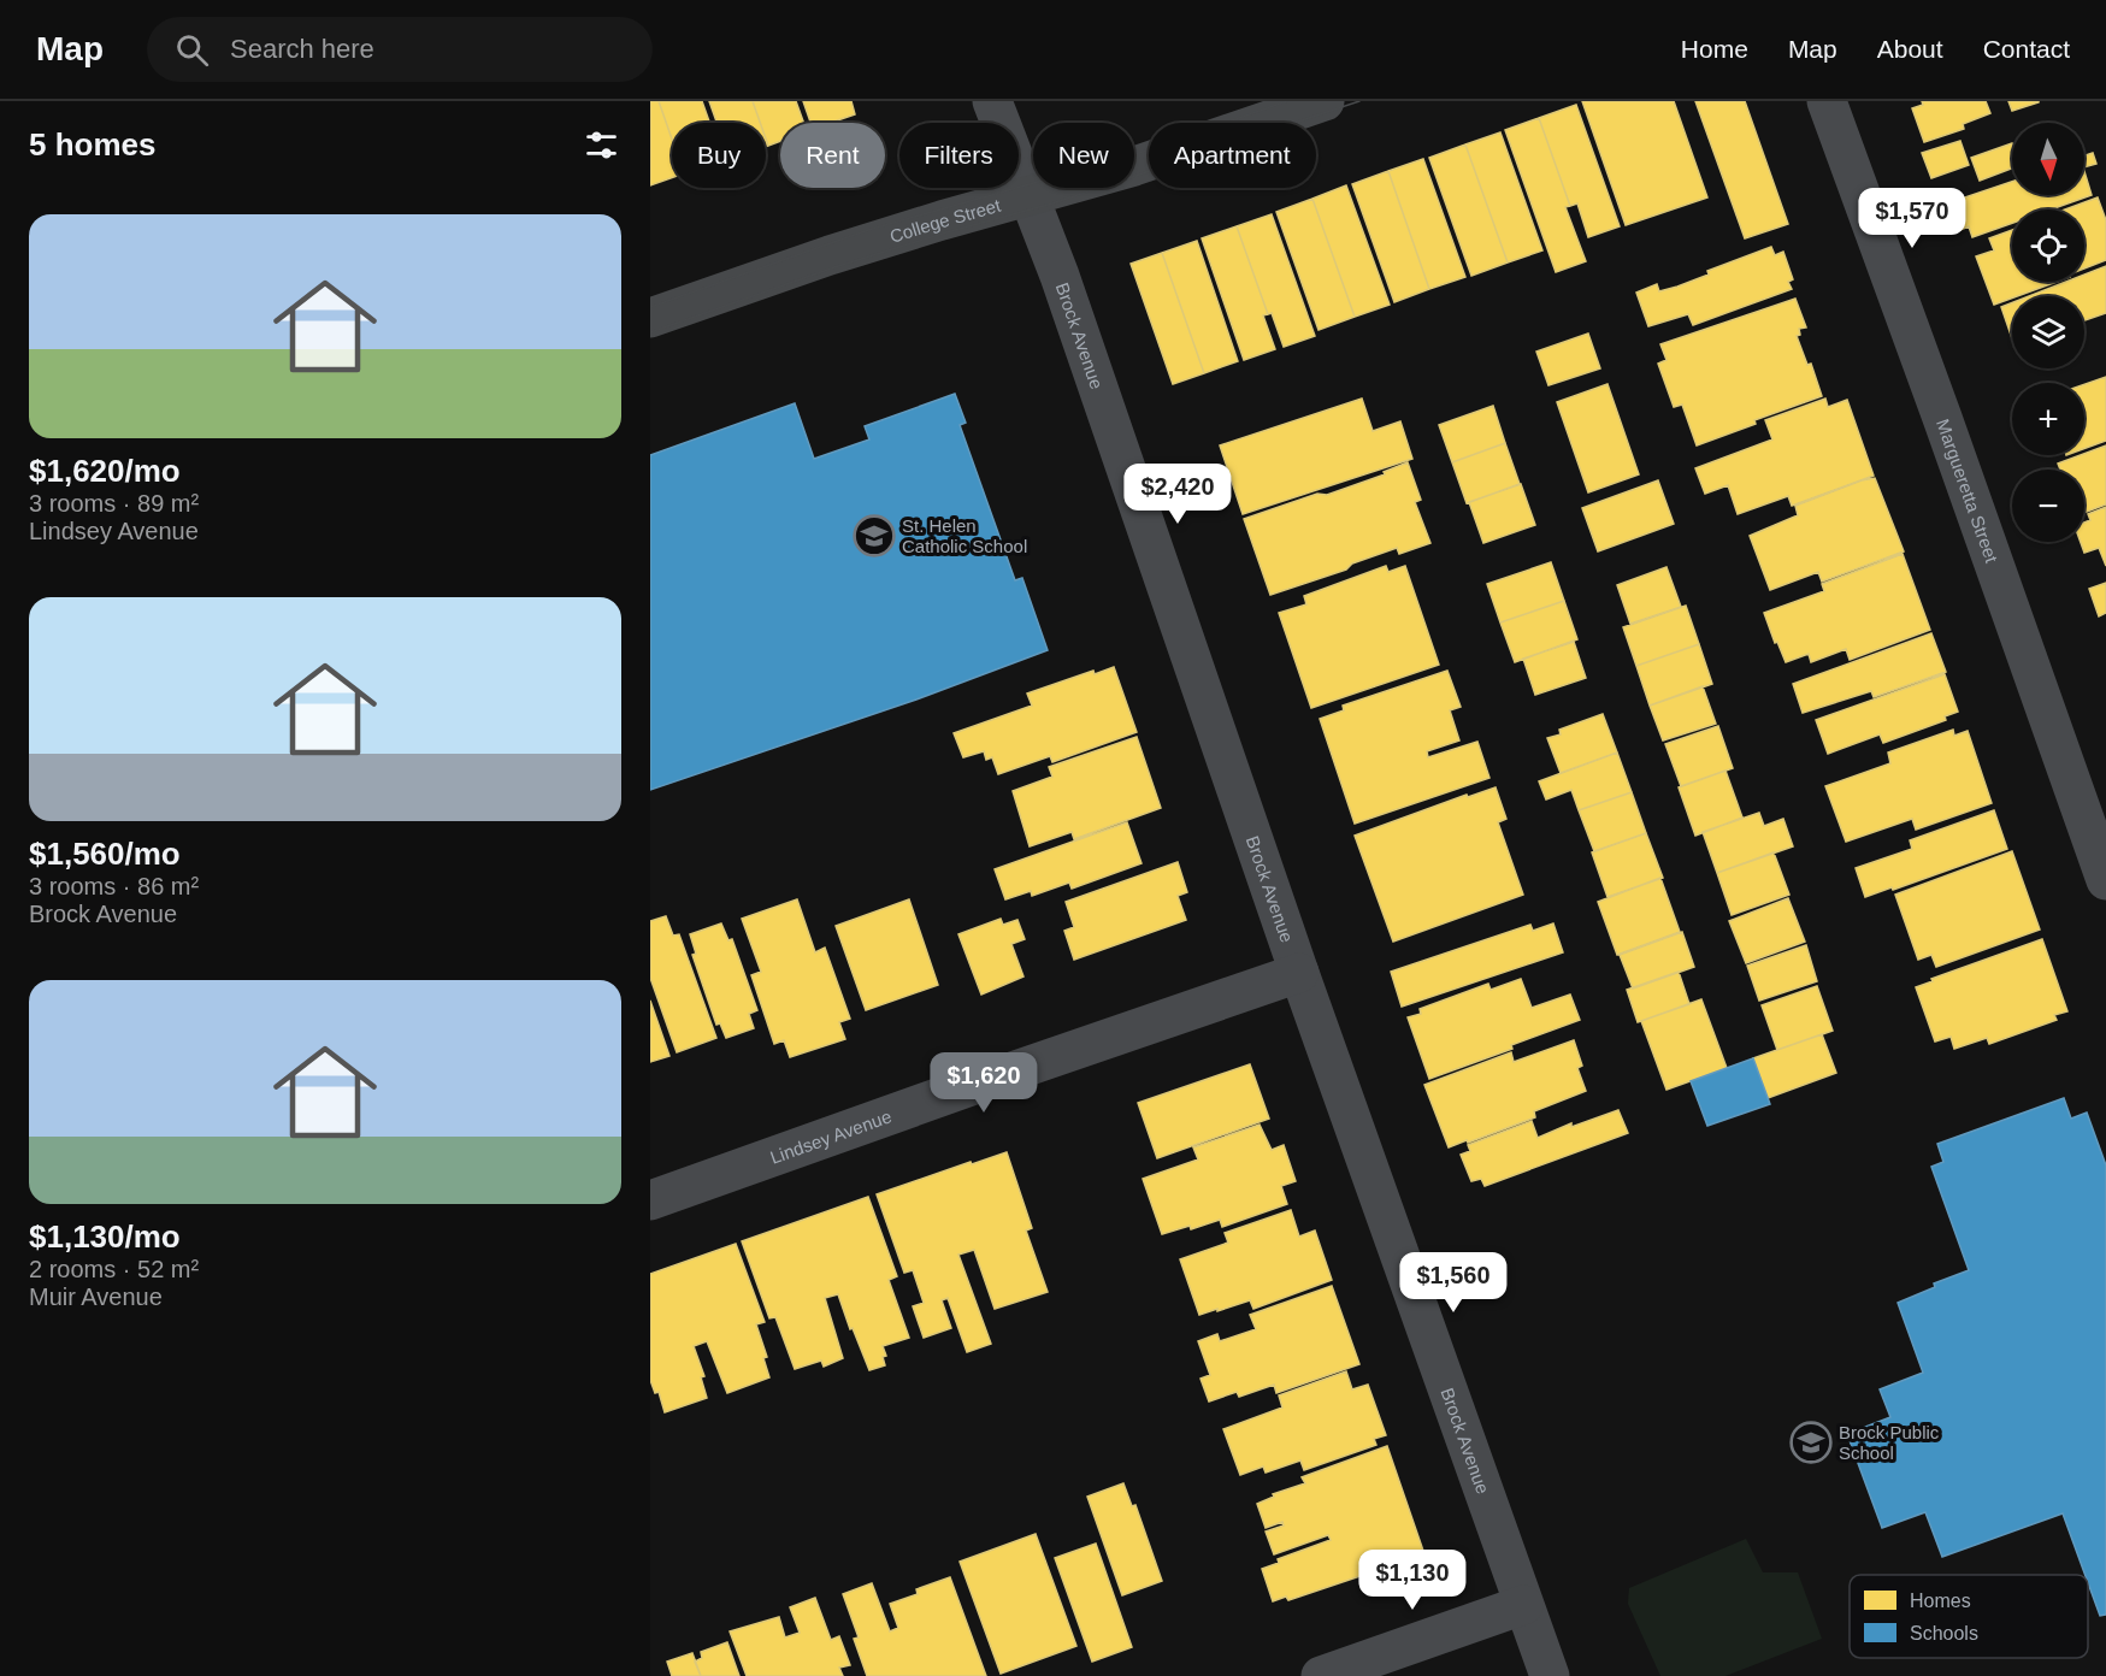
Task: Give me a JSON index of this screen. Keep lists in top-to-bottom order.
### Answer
{
  "streets": {
    "main road": ["College Street"],
    "street": ["Brock Avenue", "Margueretta Street", "Lindsey Avenue"]
  },
  "crossings": [
    ["College Street", "Brock Avenue"],
    ["Brock Avenue", "Lindsey Avenue"]
  ],
  "places": {
    "school or university": ["St. Helen Catholic School", "Brock Public School"]
  },
  "legend": ["Homes", "Schools"],
  "north": "bottom",
  "page": {
    "header": "Map",
    "search": "Search here",
    "nav": [
      "Home",
      "Map",
      "About",
      "Contact"
    ],
    "heading": "5 homes",
    "map_buttons": ["+", "−"],
    "chip": [
      "Buy",
      "Rent",
      "Filters",
      "New",
      "Apartment"
    ],
    "list": [
      {
        "name": "$1,620/mo",
        "note": "3 rooms · 89 m² · Lindsey Avenue"
      },
      {
        "name": "$1,560/mo",
        "note": "3 rooms · 86 m² · Brock Avenue"
      },
      {
        "name": "$1,130/mo",
        "note": "2 rooms · 52 m² · Muir Avenue"
      }
    ],
    "price": [
      "$1,570",
      "$2,420",
      "$1,620",
      "$1,560",
      "$1,130"
    ]
  }
}
